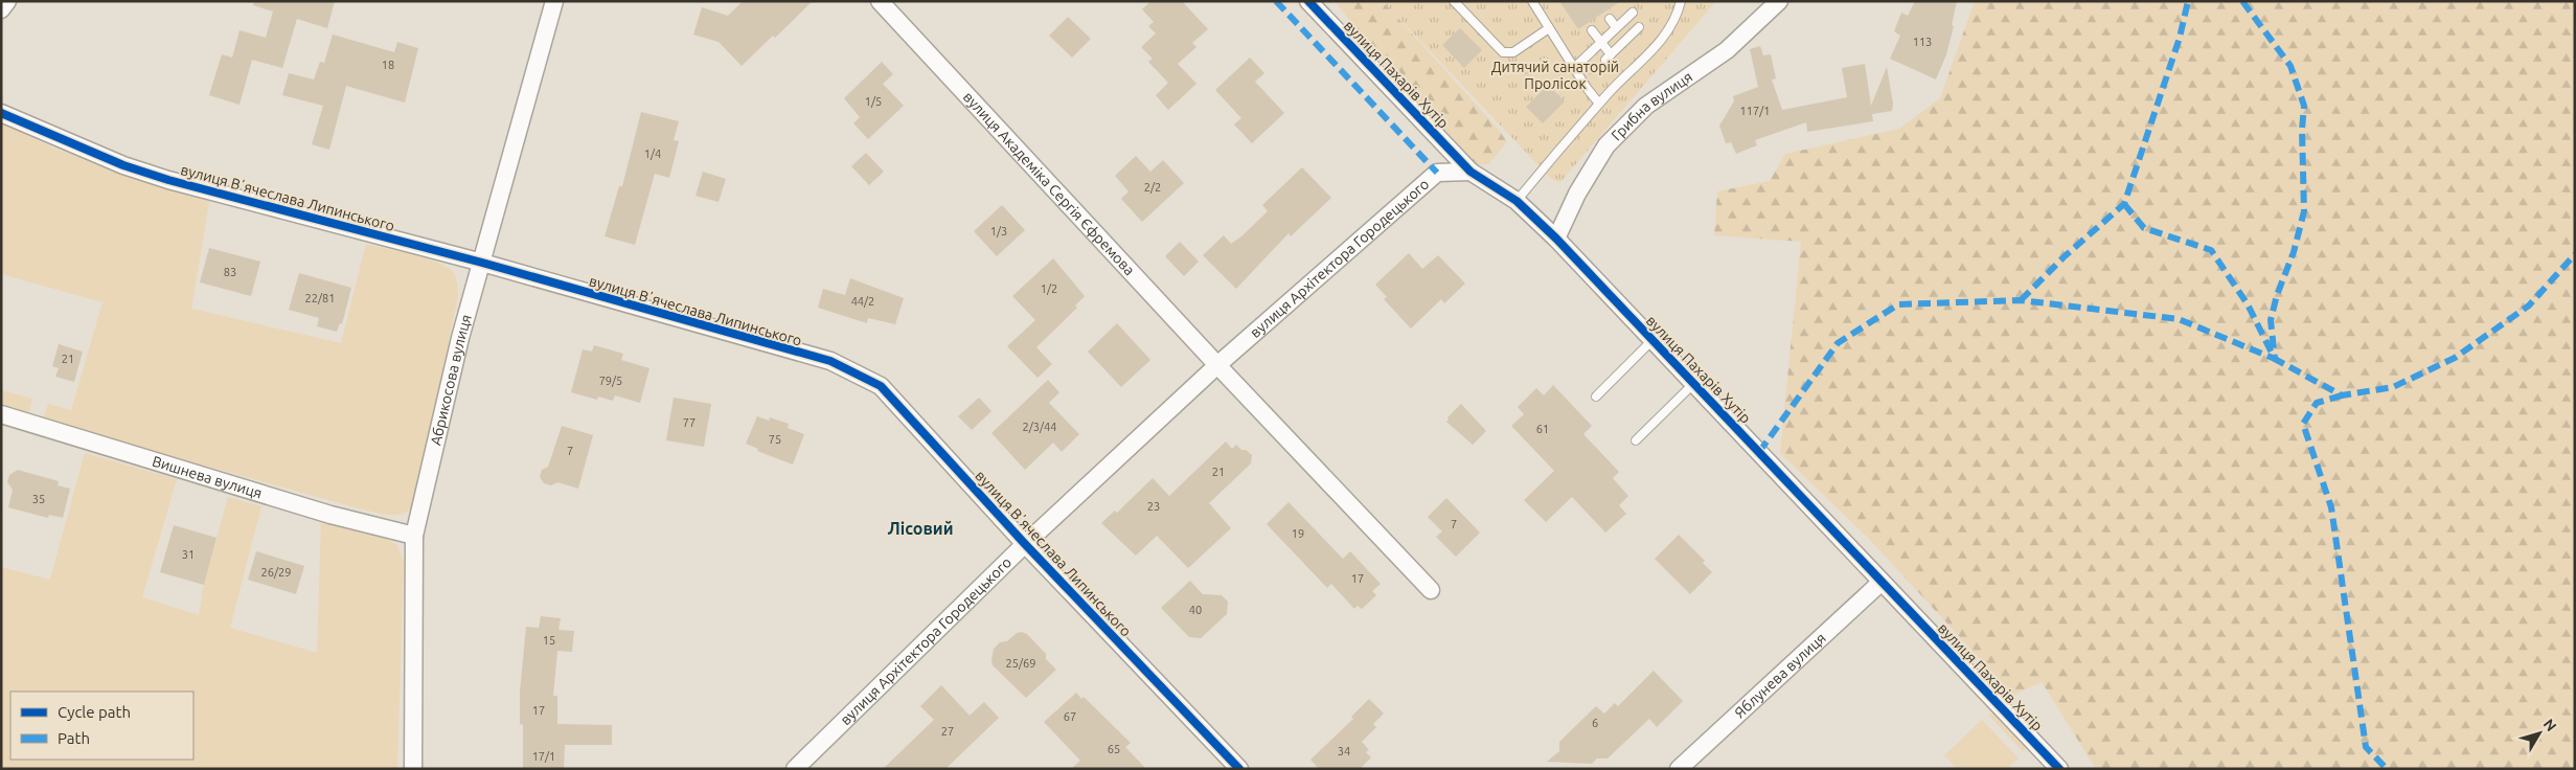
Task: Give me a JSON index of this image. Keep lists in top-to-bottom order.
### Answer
{
  "streets": {
    "street": [
      "вулиця Пахарів Хутір",
      "Грибна вулиця",
      "вулиця Академіка Сергія Єфремова",
      "вулиця Вʼячеслава Липинського",
      "вулиця Архітектора Городецького",
      "Абрикосова вулиця",
      "Вишнева вулиця",
      "Яблунева вулиця"
    ]
  },
  "crossings": [
    ["вулиця Пахарів Хутір", "Грибна вулиця"],
    ["вулиця Пахарів Хутір", "вулиця Архітектора Городецького"],
    ["вулиця Пахарів Хутір", "Яблунева вулиця"],
    ["вулиця Академіка Сергія Єфремова", "вулиця Архітектора Городецького"],
    ["вулиця Вʼячеслава Липинського", "вулиця Архітектора Городецького"],
    ["вулиця Вʼячеслава Липинського", "Абрикосова вулиця"],
    ["Абрикосова вулиця", "Вишнева вулиця"]
  ],
  "districts": ["Лісовий"],
  "parks": ["Дитячий санаторій Пролісок"],
  "house_numbers": [
    "113",
    "18",
    "1/5",
    "117/1",
    "1/4",
    "2/2",
    "1/3",
    "83",
    "1/2",
    "22/81",
    "44/2",
    "21",
    "79/5",
    "77",
    "2/3/44",
    "61",
    "75",
    "7",
    "21",
    "35",
    "23",
    "7",
    "19",
    "31",
    "26/29",
    "17",
    "40",
    "15",
    "25/69",
    "17",
    "67",
    "6",
    "27",
    "65",
    "34",
    "17/1"
  ],
  "legend": ["Cycle path", "Path"],
  "north": "top right"
}
